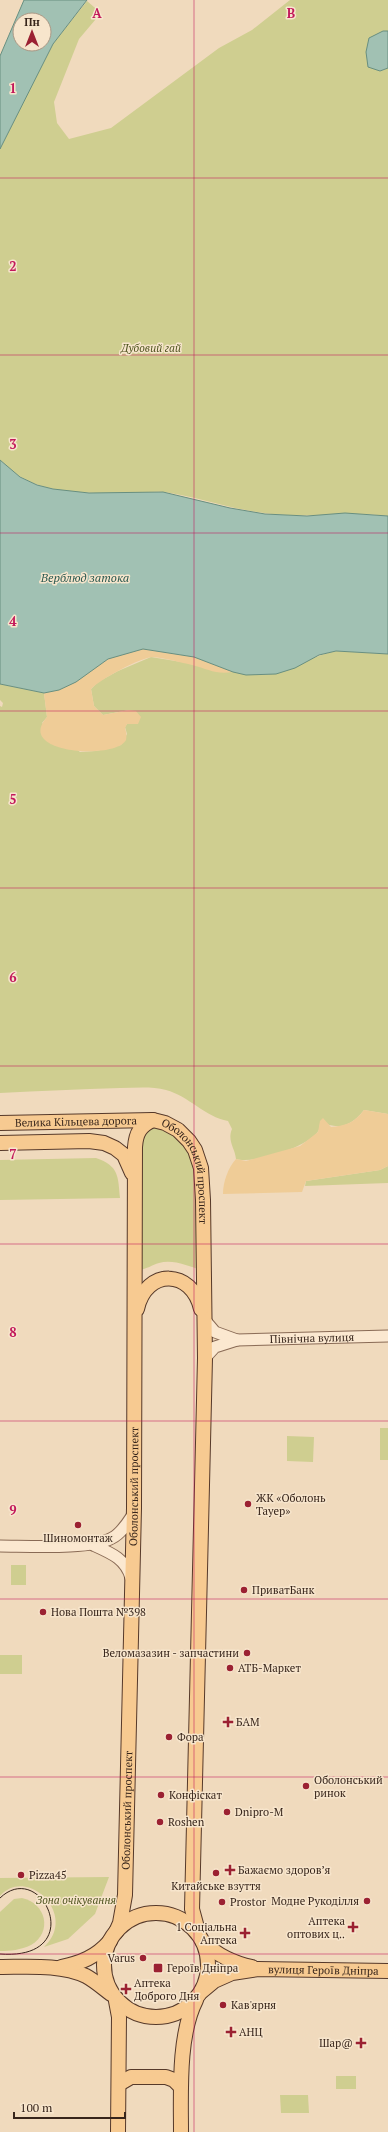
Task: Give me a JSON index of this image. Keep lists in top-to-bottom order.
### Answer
{
  "streets": {
    "main road": ["Велика Кільцева дорога", "Оболонський проспект", "вулиця Героїв Дніпра"],
    "street": ["Північна вулиця"]
  },
  "crossings": [
    ["Велика Кільцева дорога", "Оболонський проспект"],
    ["Оболонський проспект", "Північна вулиця"],
    ["Оболонський проспект", "вулиця Героїв Дніпра"]
  ],
  "water": ["Верблюд затока"],
  "parks": ["Дубовий гай", "Зона очікування"],
  "places": {
    "other": [
      "ЖК «Оболонь Тауер»",
      "Шиномонтаж",
      "ПриватБанк",
      "Нова Пошта №398",
      "Веломазазин - запчастини",
      "АТБ-Маркет",
      "Фора",
      "Оболонський ринок",
      "Конфіскат",
      "Dnipro-M",
      "Roshen",
      "Китайське взуття",
      "Pizza45",
      "Модне Рукоділля",
      "Prostor",
      "Varus",
      "Кав'ярня"
    ],
    "health": [
      "БАМ",
      "Бажаємо здоровʼя",
      "Аптека оптових ц‥",
      "1 Соціальна Аптека",
      "Аптека Доброго Дня",
      "АНЦ",
      "Шар@"
    ],
    "transit": ["Героїв Дніпра"]
  },
  "scale_bar": "100 m",
  "north": "top",
  "grid": {
    "columns": ["A", "B"],
    "rows": [
      "1",
      "2",
      "3",
      "4",
      "5",
      "6",
      "7",
      "8",
      "9"
    ]
  }
}
